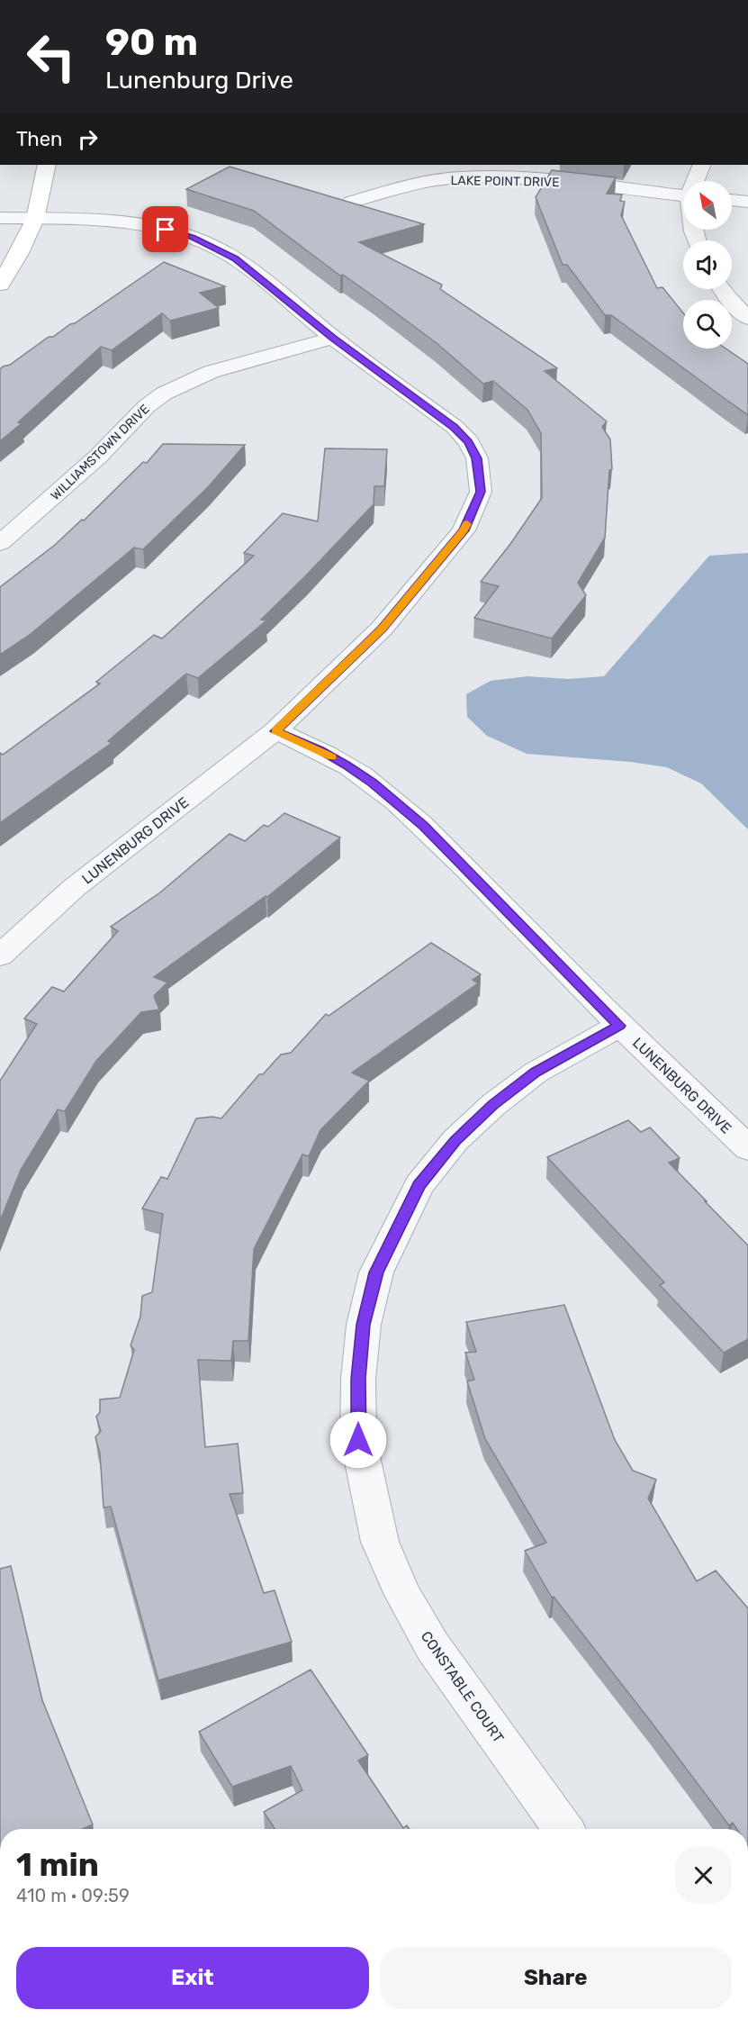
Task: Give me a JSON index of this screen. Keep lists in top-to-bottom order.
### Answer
{
  "streets": {
    "street": [
      "LAKE POINT DRIVE",
      "WILLIAMSTOWN DRIVE",
      "LUNENBURG DRIVE",
      "CONSTABLE COURT"
    ]
  },
  "crossings": [
    ["WILLIAMSTOWN DRIVE", "LUNENBURG DRIVE"],
    ["LUNENBURG DRIVE", "CONSTABLE COURT"]
  ],
  "north": "top left",
  "page": {
    "turn": ["90 m", "Lunenburg Drive"],
    "then": "Then",
    "heading": ["1 min", "410 m · 09:59"],
    "buttons": ["Exit", "Share"]
  }
}
